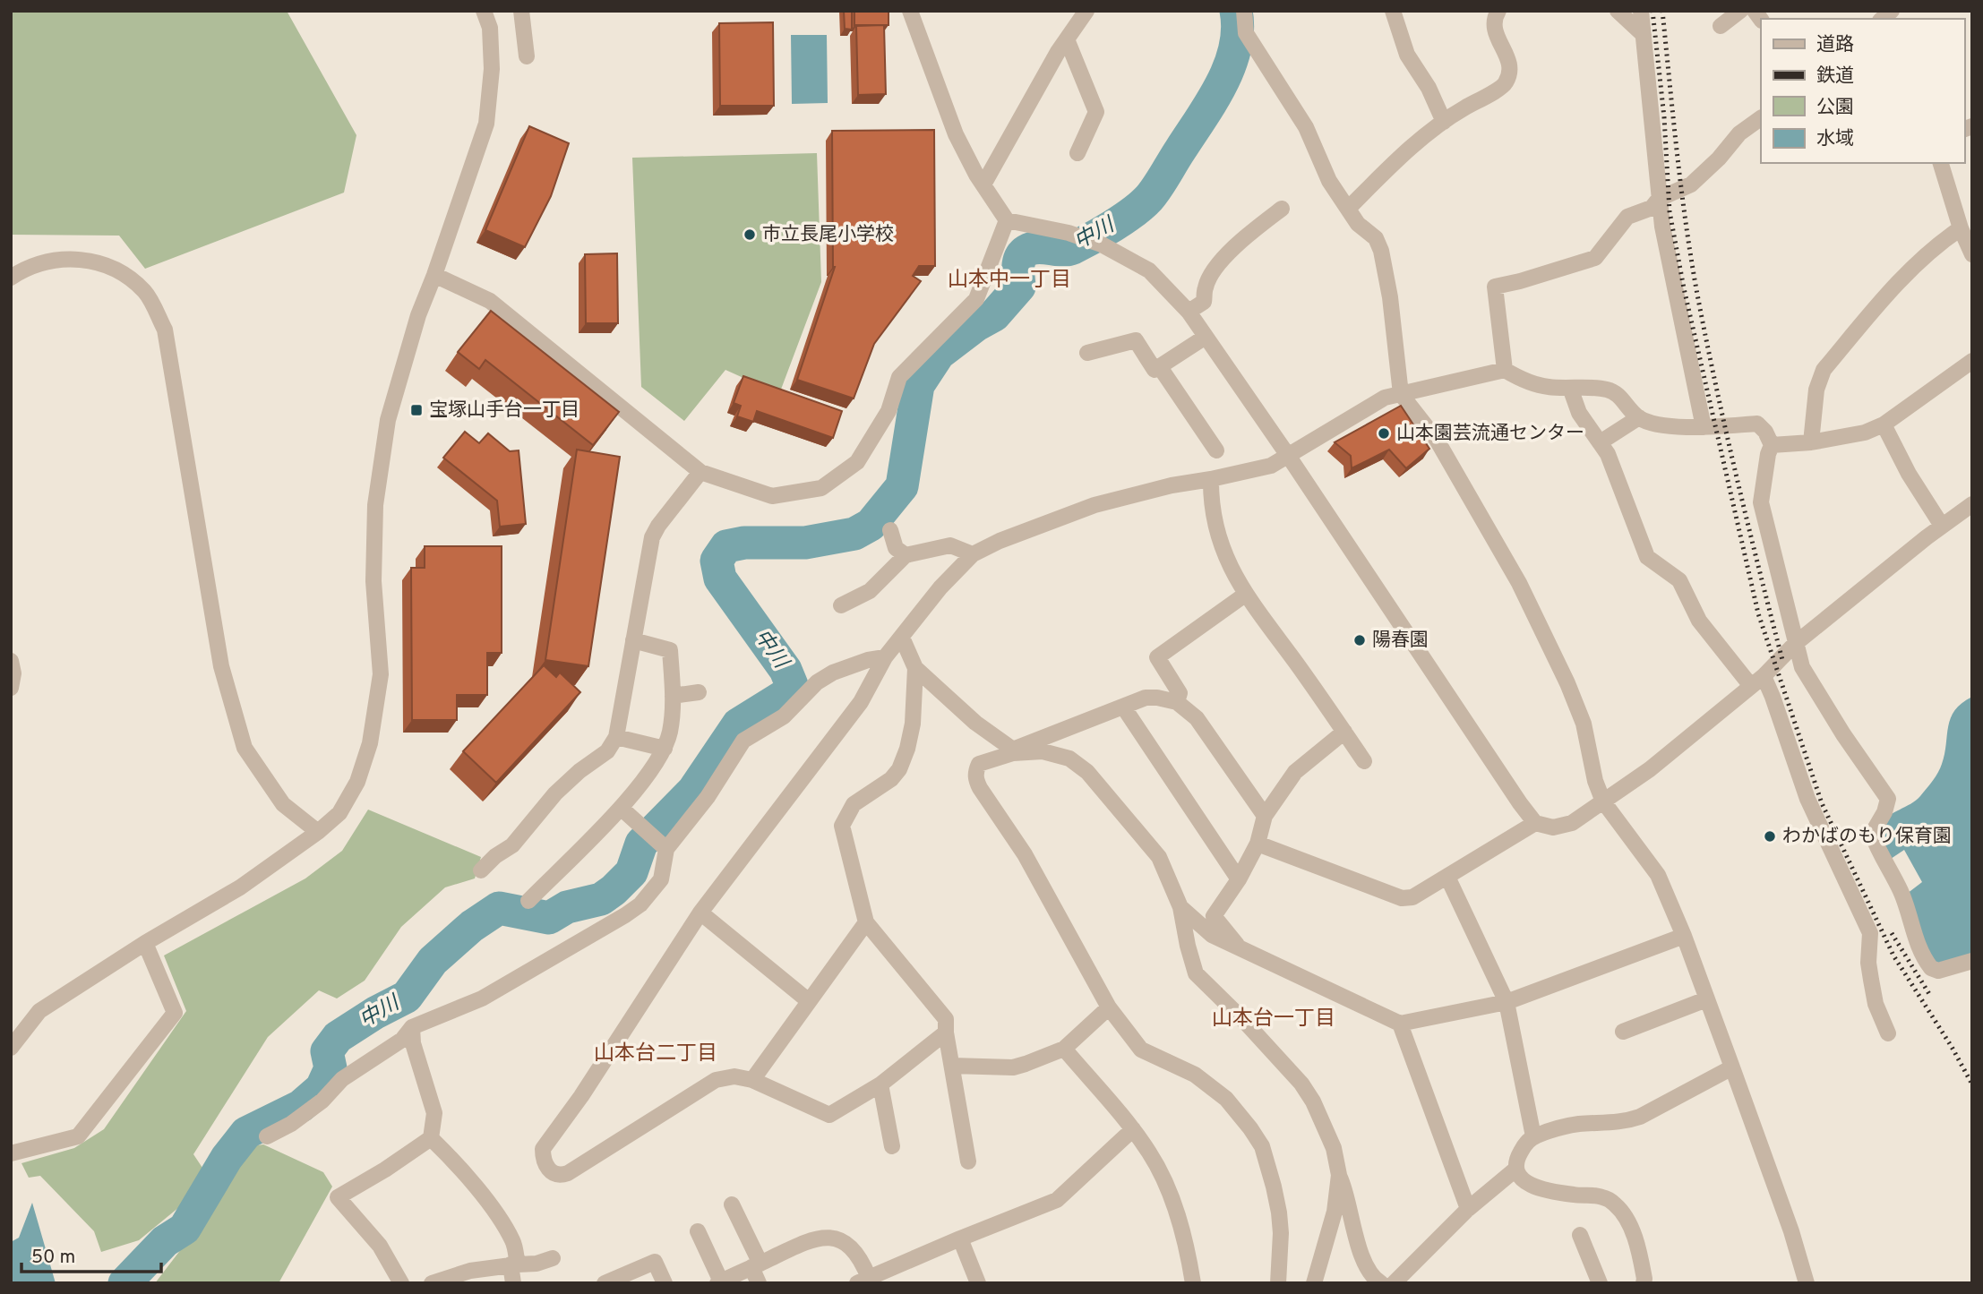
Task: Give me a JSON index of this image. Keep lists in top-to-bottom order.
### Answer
{
  "districts": ["山本中一丁目", "山本台一丁目", "山本台二丁目"],
  "water": ["中川"],
  "places": {
    "other": [
      "市立長尾小学校",
      "山本園芸流通センター",
      "陽春園",
      "わかばのもり保育園"
    ],
    "transit": ["宝塚山手台一丁目"]
  },
  "legend": [
    "道路",
    "鉄道",
    "公園",
    "水域"
  ],
  "scale_bar": "50 m"
}
